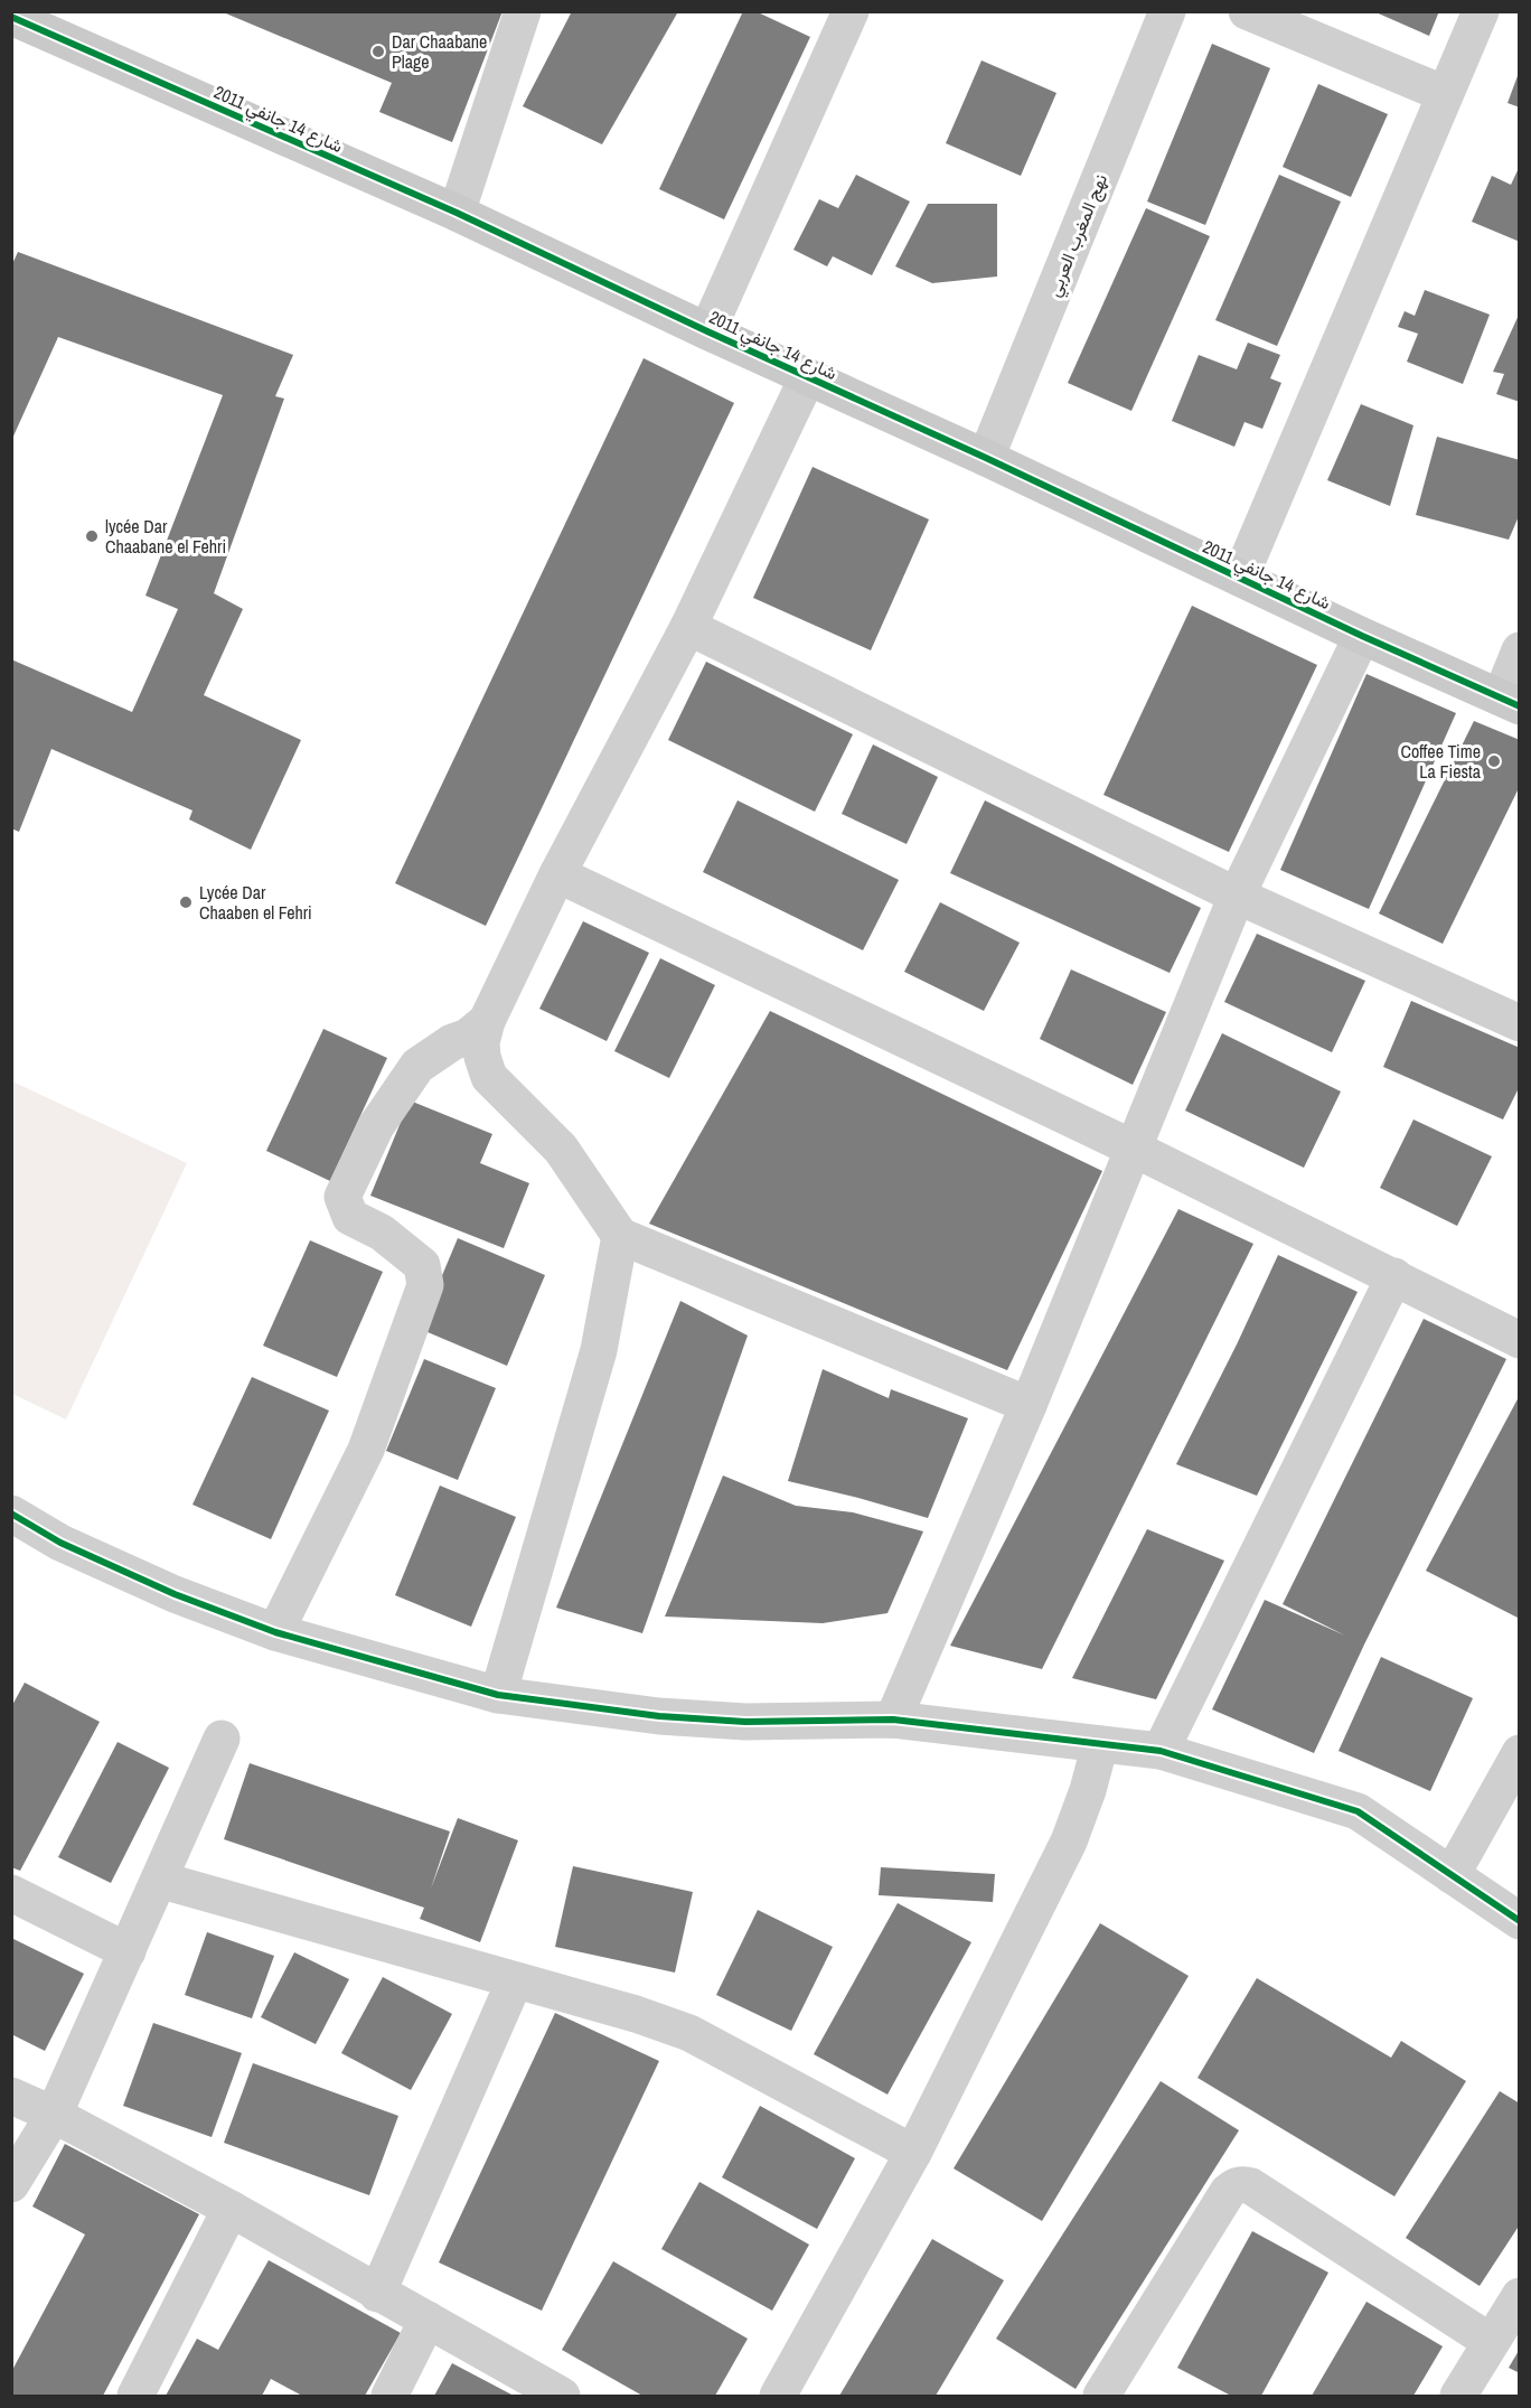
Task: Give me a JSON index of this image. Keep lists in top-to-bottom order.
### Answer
{
  "streets": {
    "street": ["شارع 14 جانفي 2011", "نهج المغرب العربي"]
  },
  "crossings": [
    ["شارع 14 جانفي 2011", "نهج المغرب العربي"]
  ],
  "places": [
    "Dar Chaabane Plage",
    "lycée Dar Chaabane el Fehri",
    "Coffee Time La Fiesta",
    "Lycée Dar Chaaben el Fehri"
  ]
}
